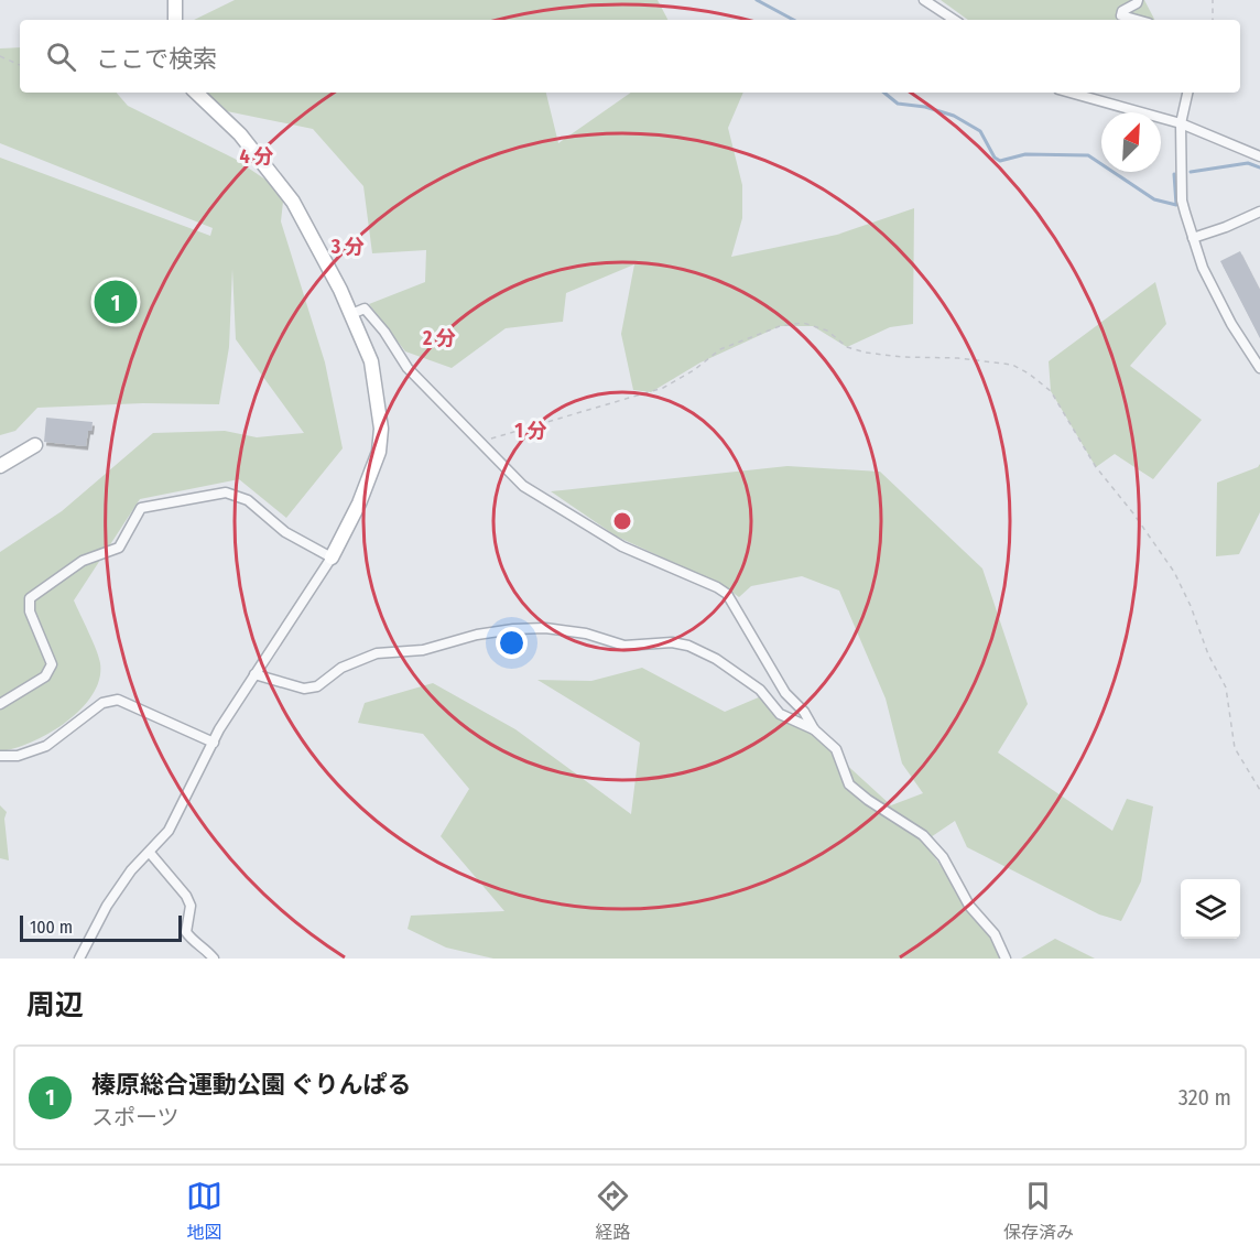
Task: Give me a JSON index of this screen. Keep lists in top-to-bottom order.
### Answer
{
  "scale_bar": "100 m",
  "north": "top right",
  "page": {
    "search": "ここで検索",
    "pins": "1",
    "scale": "100 m",
    "heading": "周辺",
    "list": [
      {
        "mark": "1",
        "name": "榛原総合運動公園 ぐりんぱる",
        "note": "スポーツ",
        "value": "320 m"
      }
    ],
    "nav": ["地図", "経路", "保存済み"]
  },
  "rings": [
    "4 分",
    "3 分",
    "2 分",
    "1 分"
  ]
}
